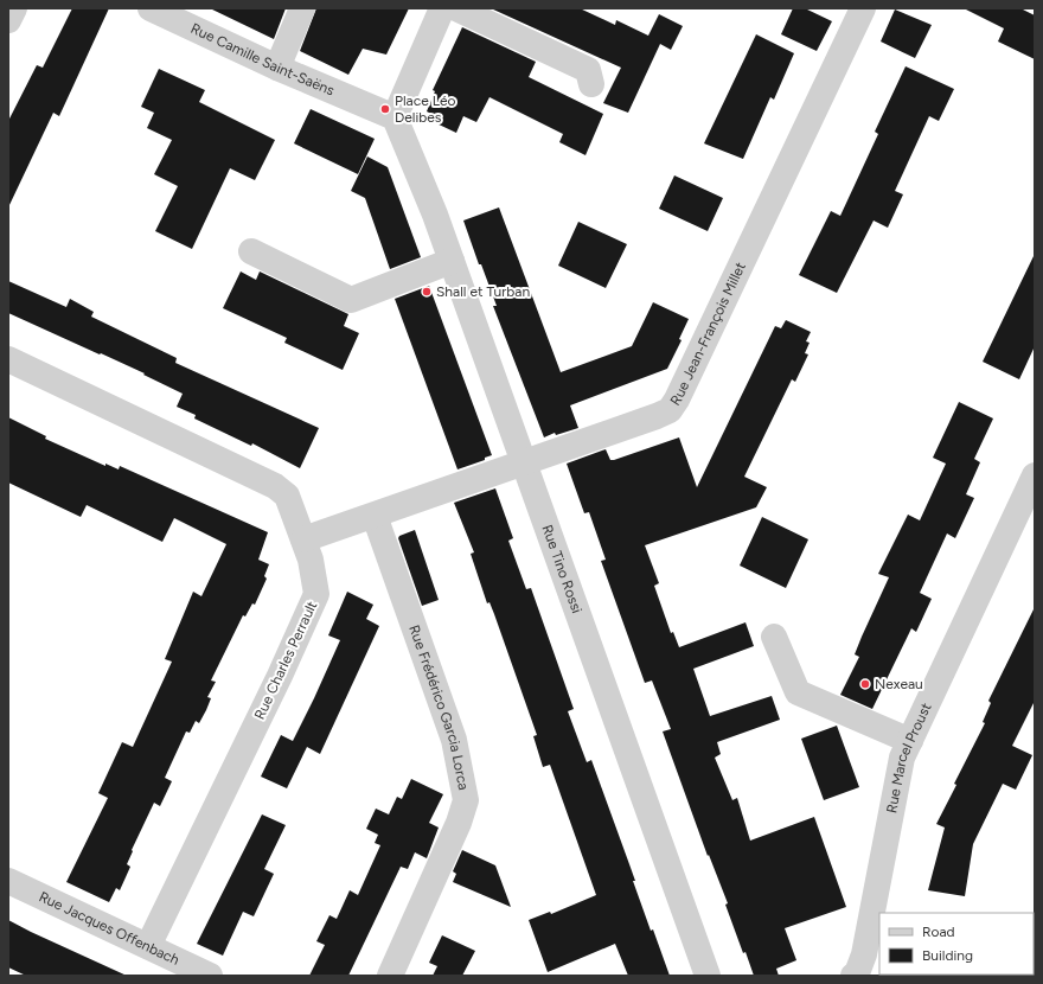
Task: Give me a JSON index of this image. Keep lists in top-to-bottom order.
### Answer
{
  "streets": {
    "street": [
      "Rue Camille Saint-Saëns",
      "Rue Jean-François Millet",
      "Rue Tino Rossi",
      "Rue Charles Perrault",
      "Rue Frédérico Garcia Lorca",
      "Rue Marcel Proust",
      "Rue Jacques Offenbach"
    ]
  },
  "crossings": [
    ["Rue Camille Saint-Saëns", "Rue Tino Rossi"],
    ["Rue Jean-François Millet", "Rue Tino Rossi"],
    ["Rue Jean-François Millet", "Rue Charles Perrault"],
    ["Rue Jean-François Millet", "Rue Frédérico Garcia Lorca"],
    ["Rue Charles Perrault", "Rue Jacques Offenbach"]
  ],
  "places": ["Place Léo Delibes", "Shall et Turban", "Nexeau"],
  "legend": ["Road", "Building"]
}
